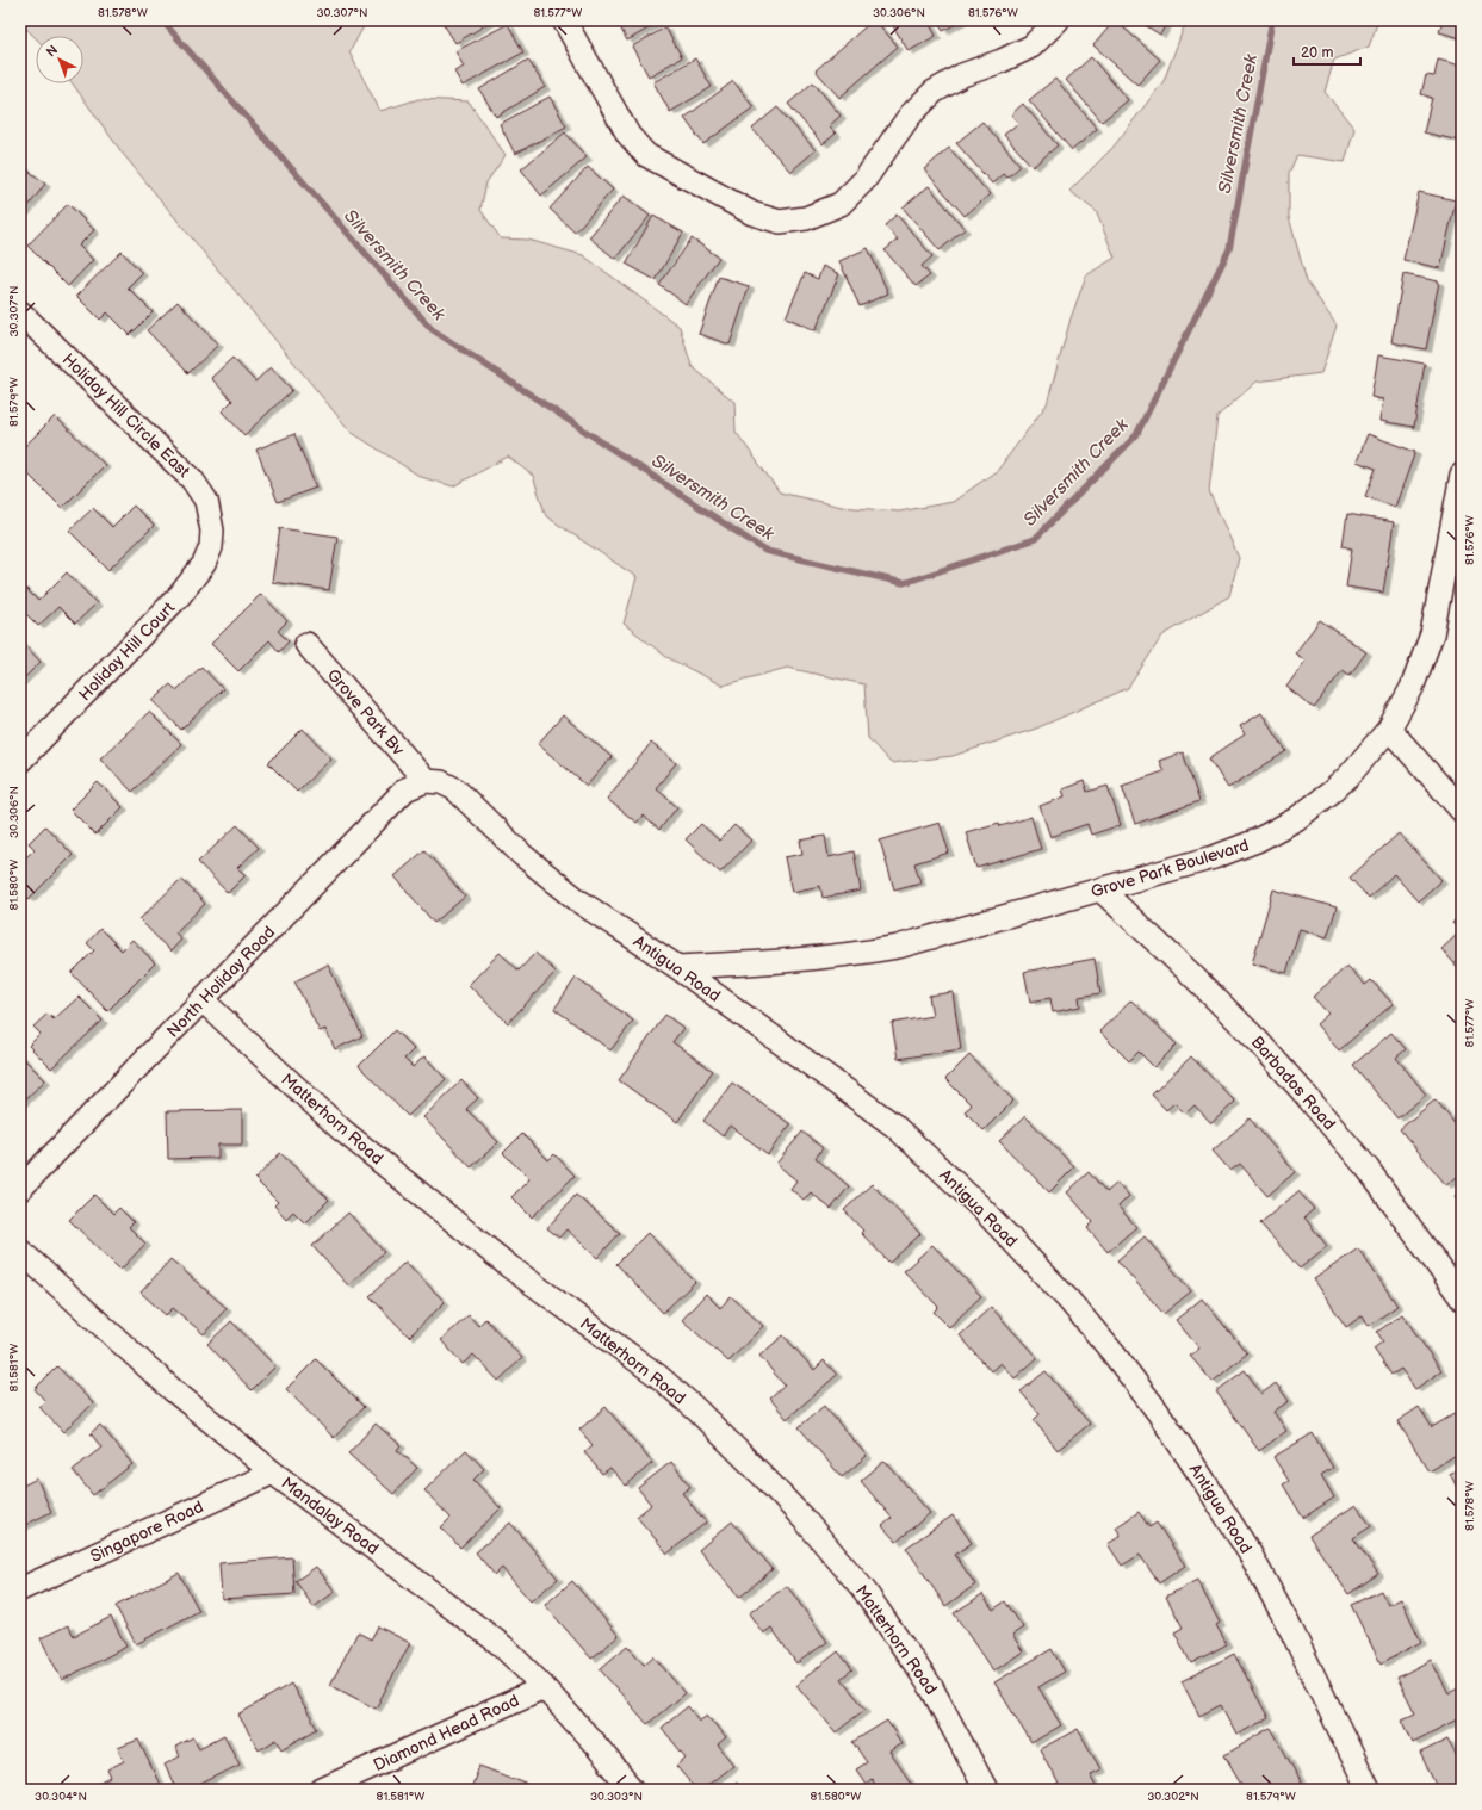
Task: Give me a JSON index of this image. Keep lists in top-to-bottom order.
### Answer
{
  "streets": {
    "street": [
      "Holiday Hill Circle East",
      "Holiday Hill Court",
      "Grove Park Bv",
      "Grove Park Boulevard",
      "Antigua Road",
      "North Holiday Road",
      "Barbados Road",
      "Matterhorn Road",
      "Mandalay Road",
      "Singapore Road",
      "Diamond Head Road"
    ]
  },
  "crossings": [
    ["Holiday Hill Circle East", "Holiday Hill Court"],
    ["Grove Park Bv", "Antigua Road"],
    ["Grove Park Bv", "North Holiday Road"],
    ["Grove Park Boulevard", "Antigua Road"],
    ["Grove Park Boulevard", "Barbados Road"],
    ["Antigua Road", "North Holiday Road"],
    ["North Holiday Road", "Matterhorn Road"],
    ["Mandalay Road", "Singapore Road"],
    ["Mandalay Road", "Diamond Head Road"]
  ],
  "water": ["Silversmith Creek"],
  "scale_bar": "20 m",
  "north": "top left",
  "coordinates": [
    "81.578°W",
    "30.307°N",
    "81.577°W",
    "30.306°N",
    "81.576°W",
    "81.579°W",
    "81.580°W",
    "81.581°W",
    "30.304°N",
    "30.303°N",
    "30.302°N"
  ]
}
